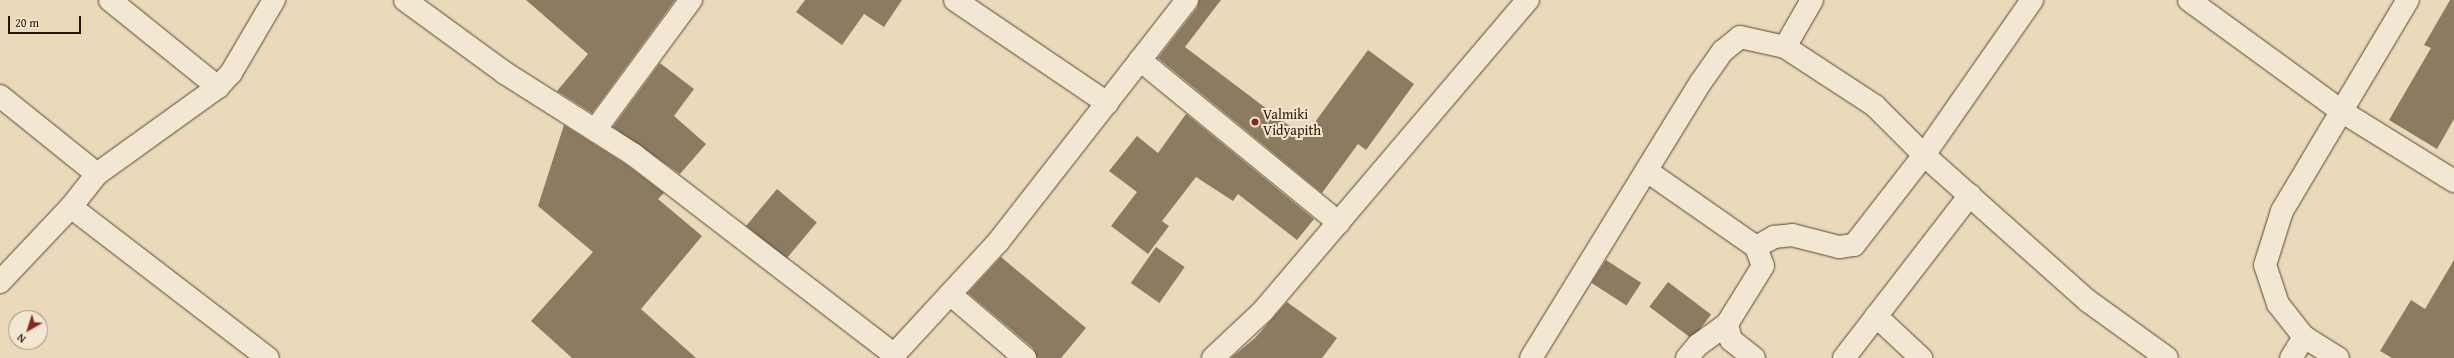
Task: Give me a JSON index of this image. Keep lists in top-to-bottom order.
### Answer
{
  "places": ["Valmiki Vidyapith"],
  "scale_bar": "20 m",
  "north": "bottom left"
}
